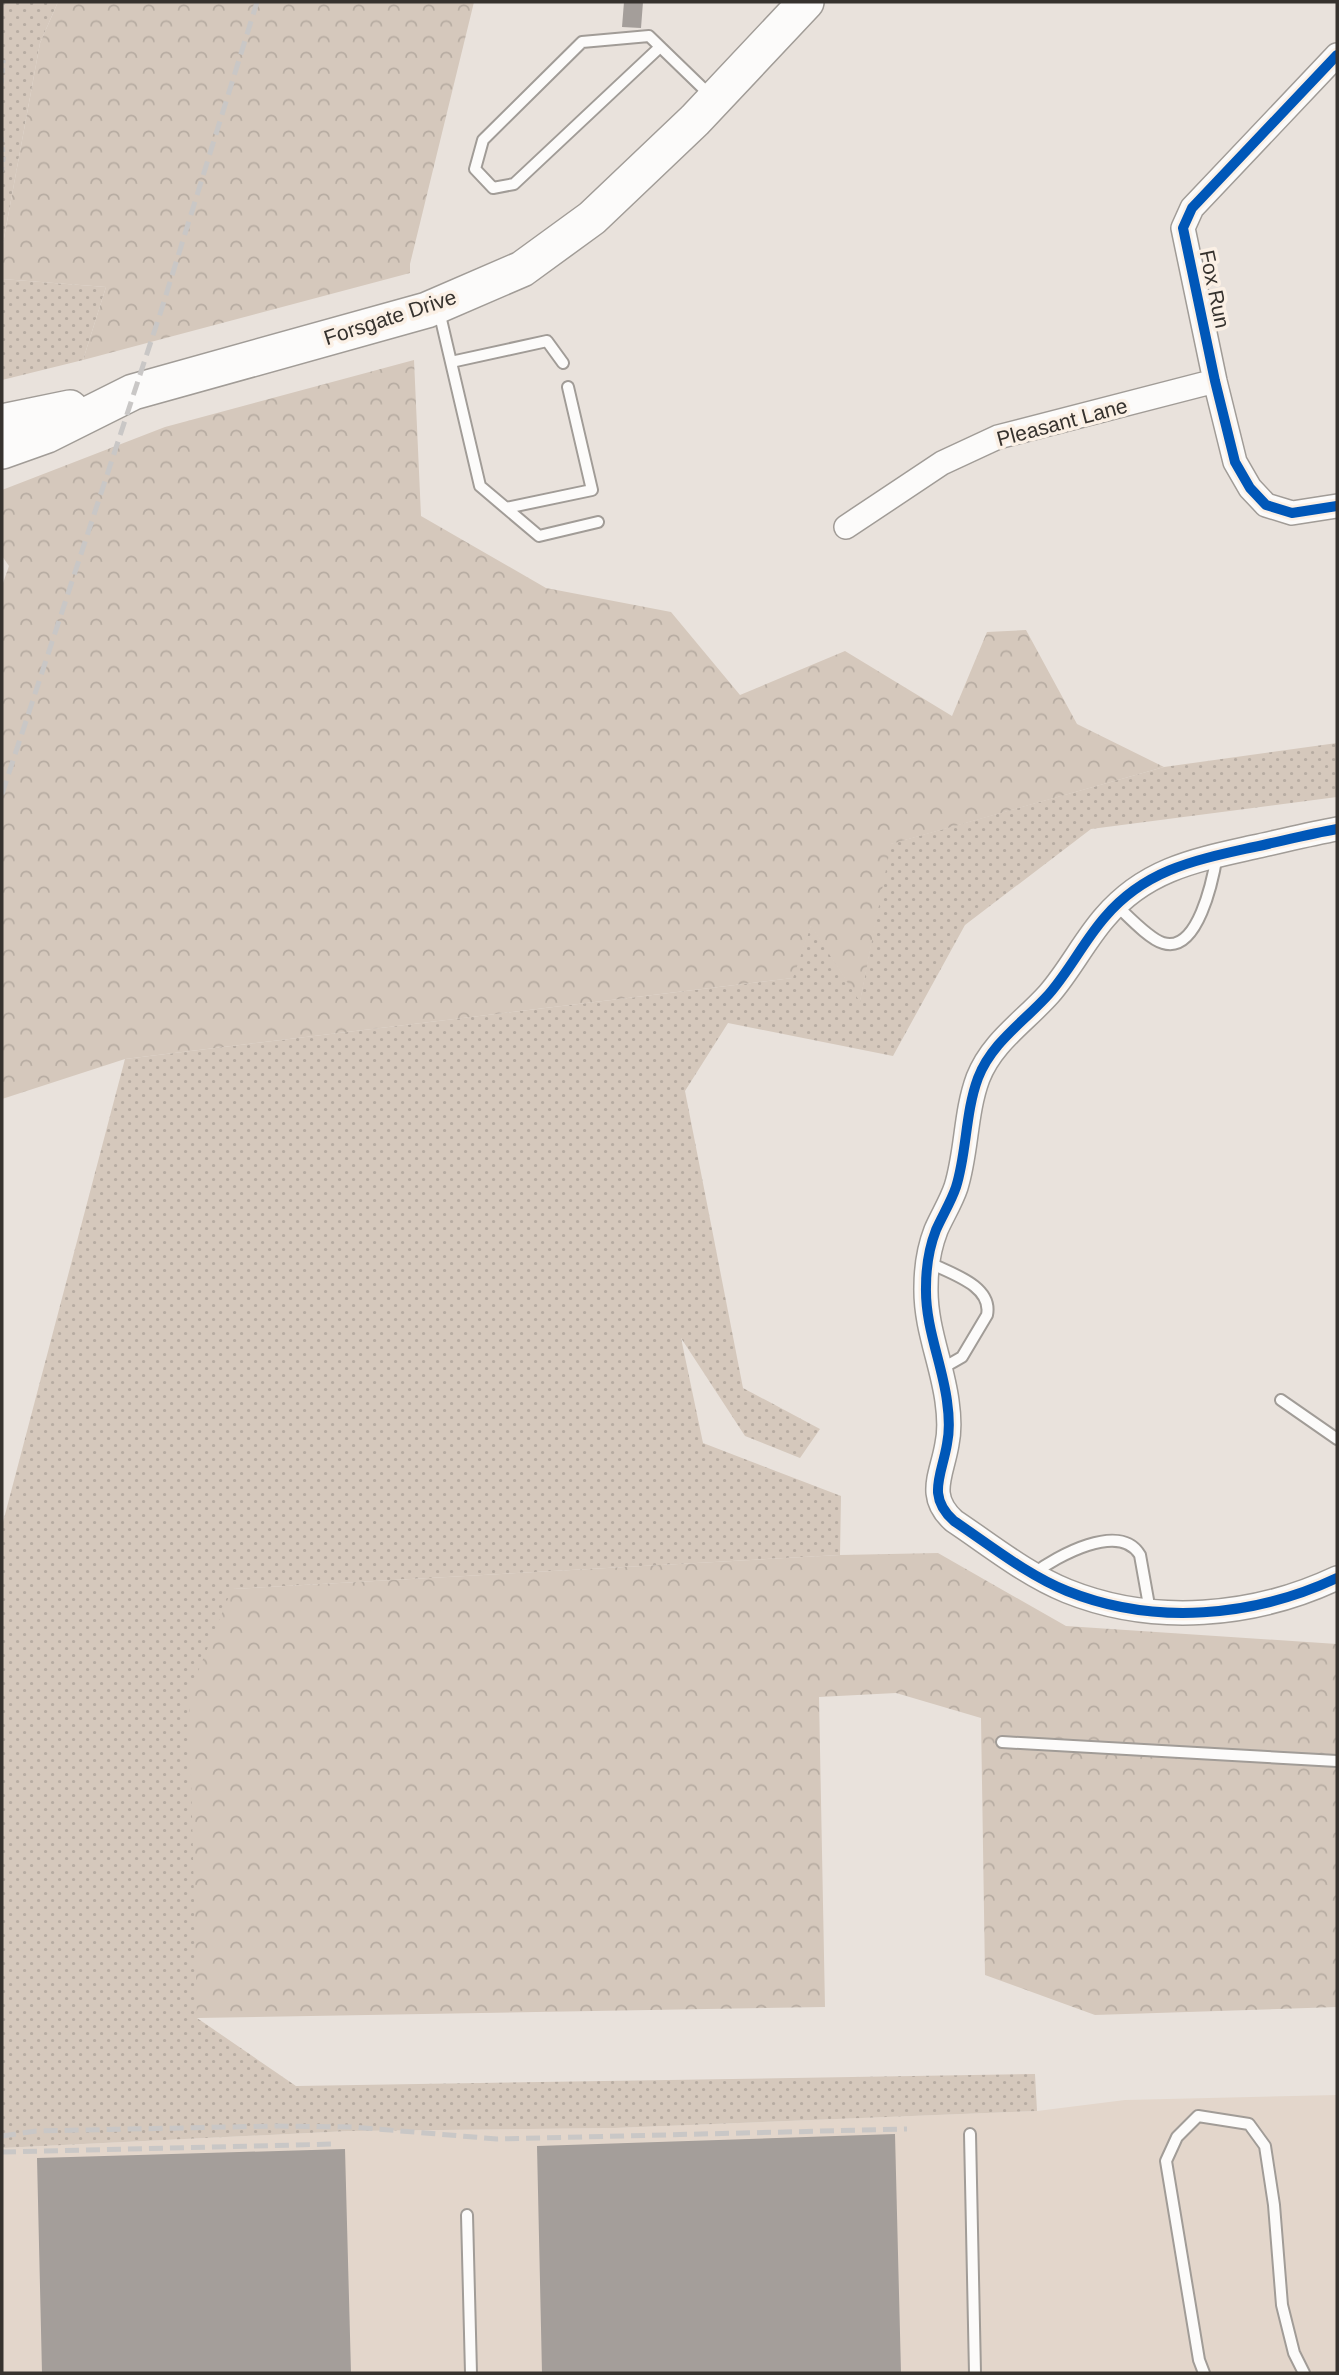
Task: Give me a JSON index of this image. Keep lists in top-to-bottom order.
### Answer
{
  "streets": {
    "main road": ["Forsgate Drive"],
    "street": ["Fox Run", "Pleasant Lane"]
  },
  "crossings": [
    ["Fox Run", "Pleasant Lane"]
  ]
}
